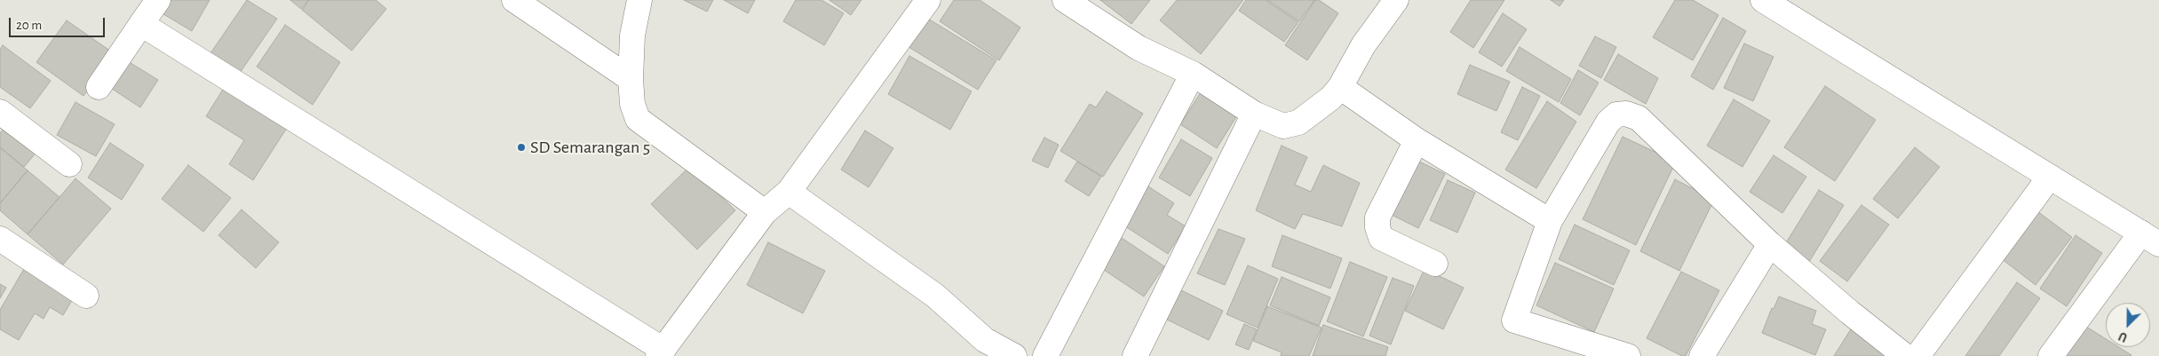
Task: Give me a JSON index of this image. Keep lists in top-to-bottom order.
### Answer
{
  "places": ["SD Semarangan 5"],
  "scale_bar": "20 m",
  "north": "bottom left"
}
